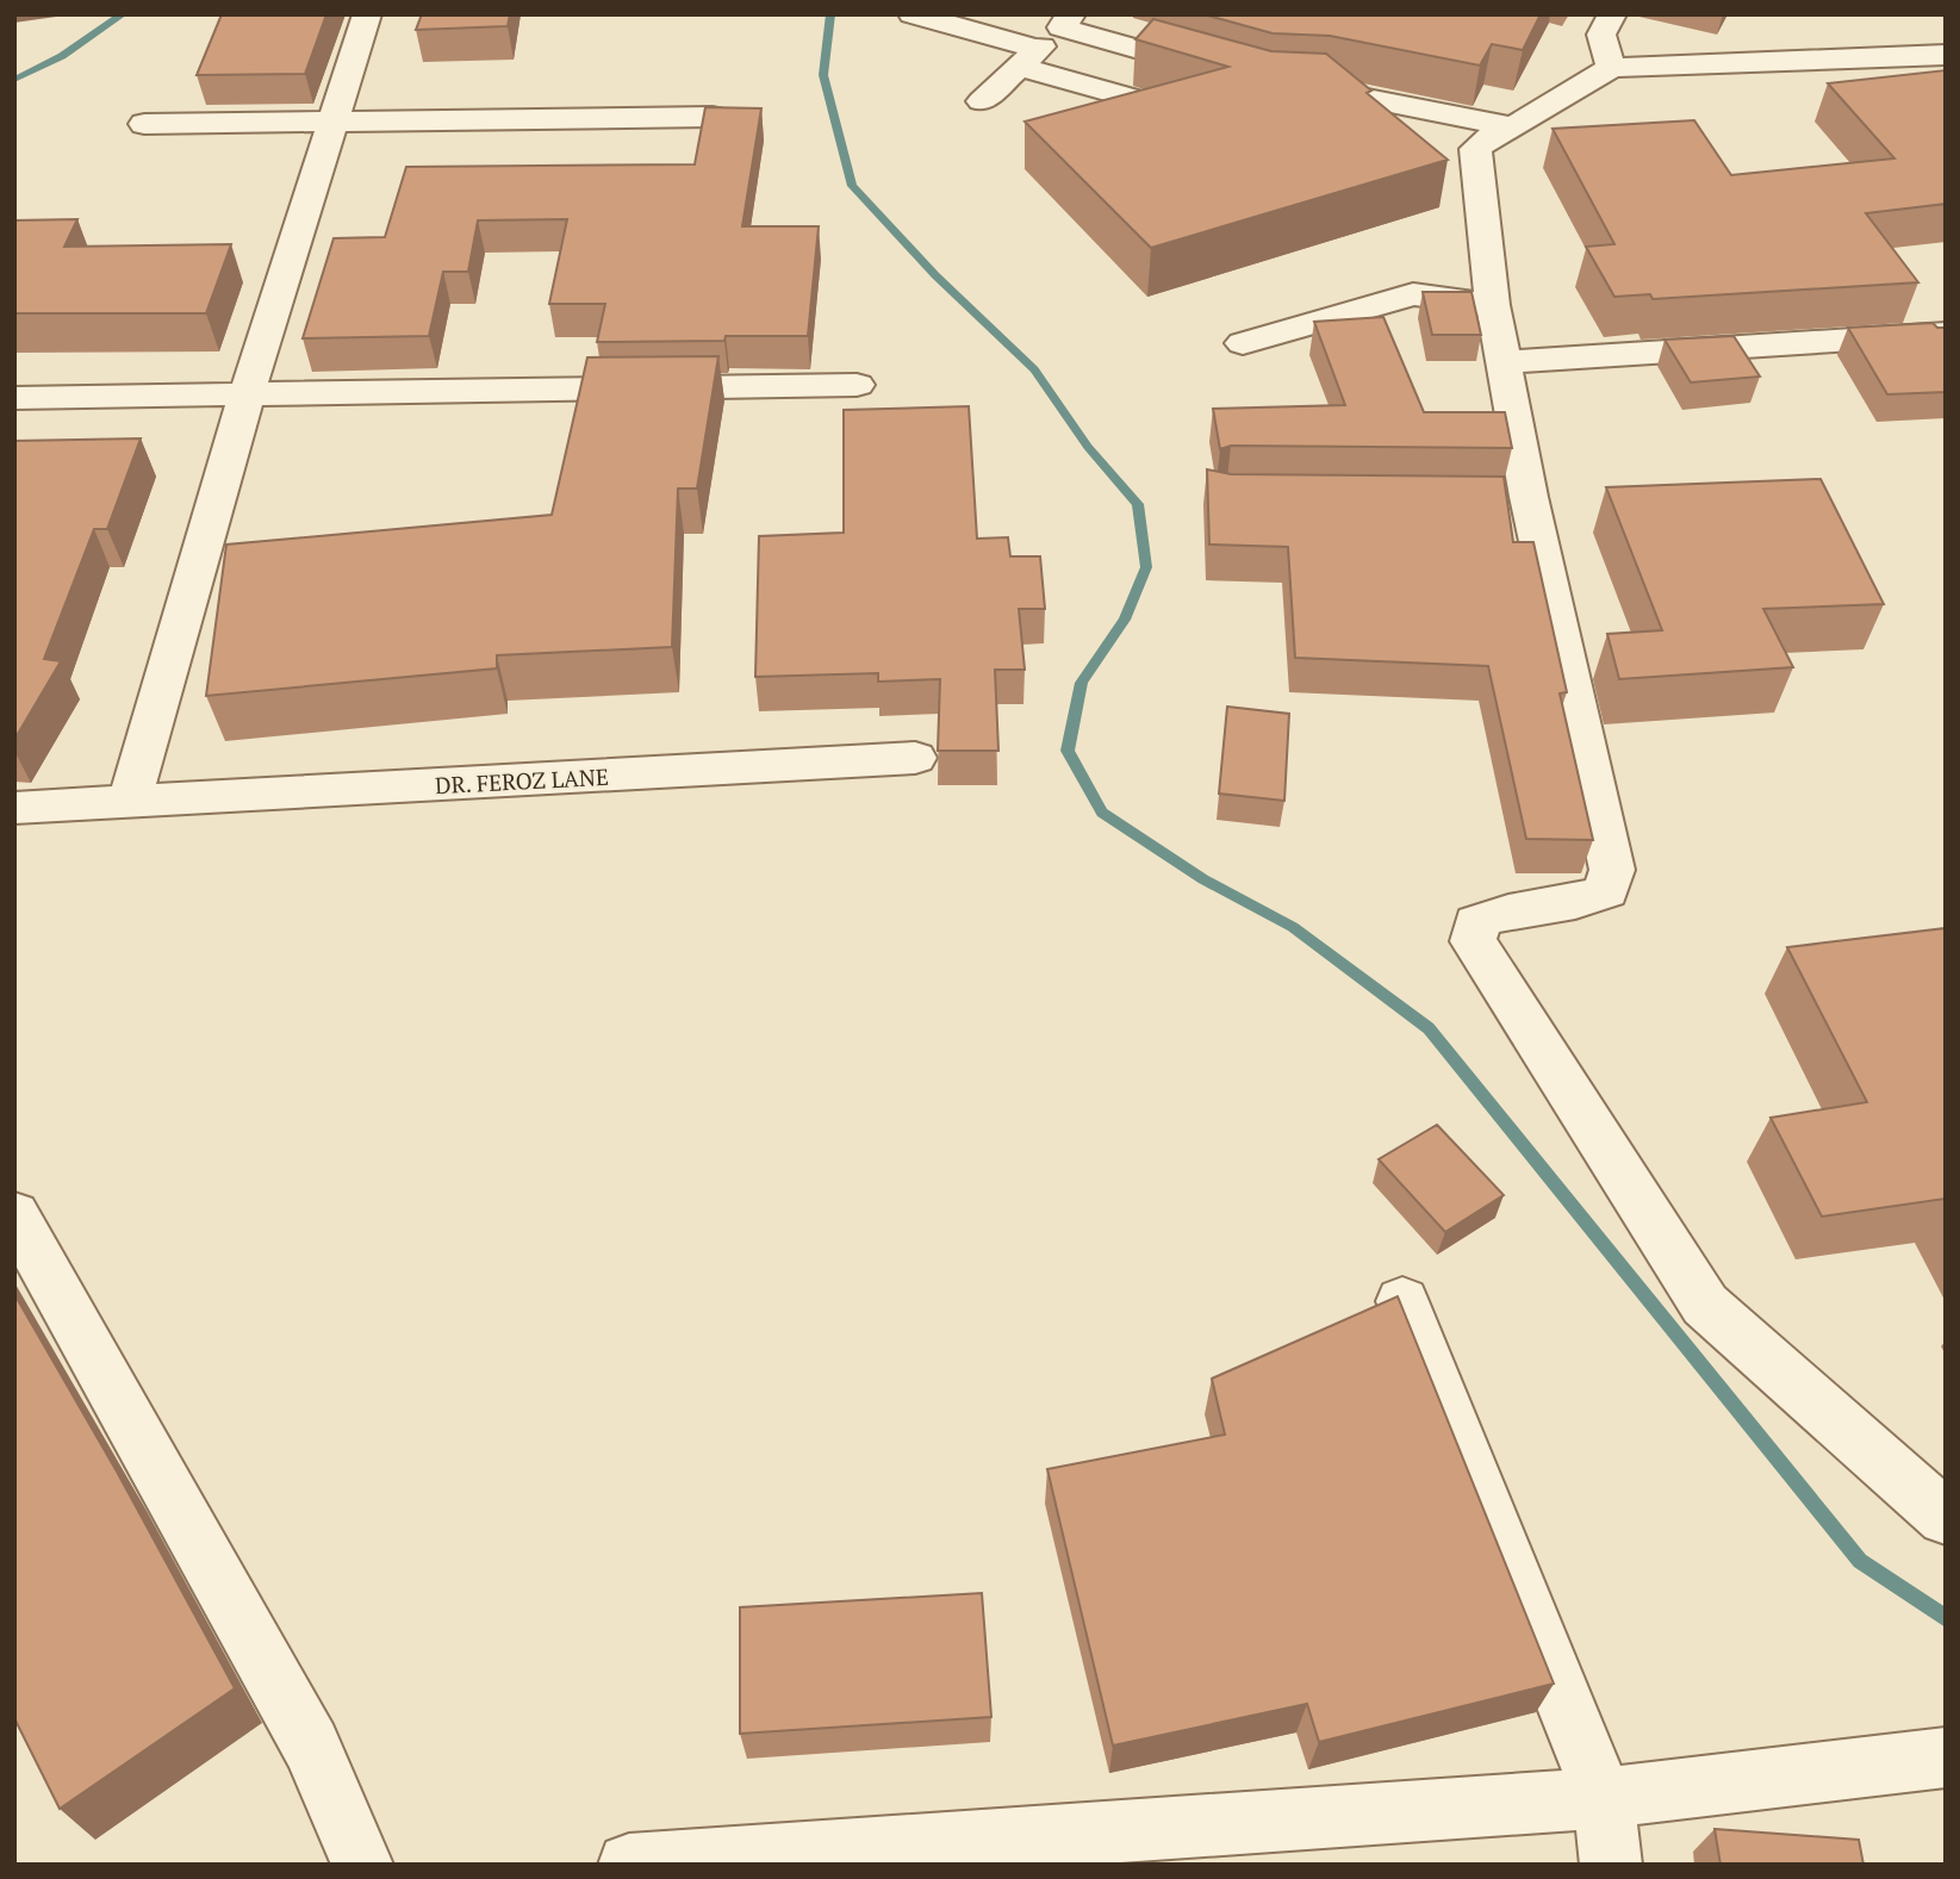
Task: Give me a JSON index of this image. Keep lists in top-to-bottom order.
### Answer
{
  "streets": {
    "street": ["DR. FEROZ LANE"]
  }
}
